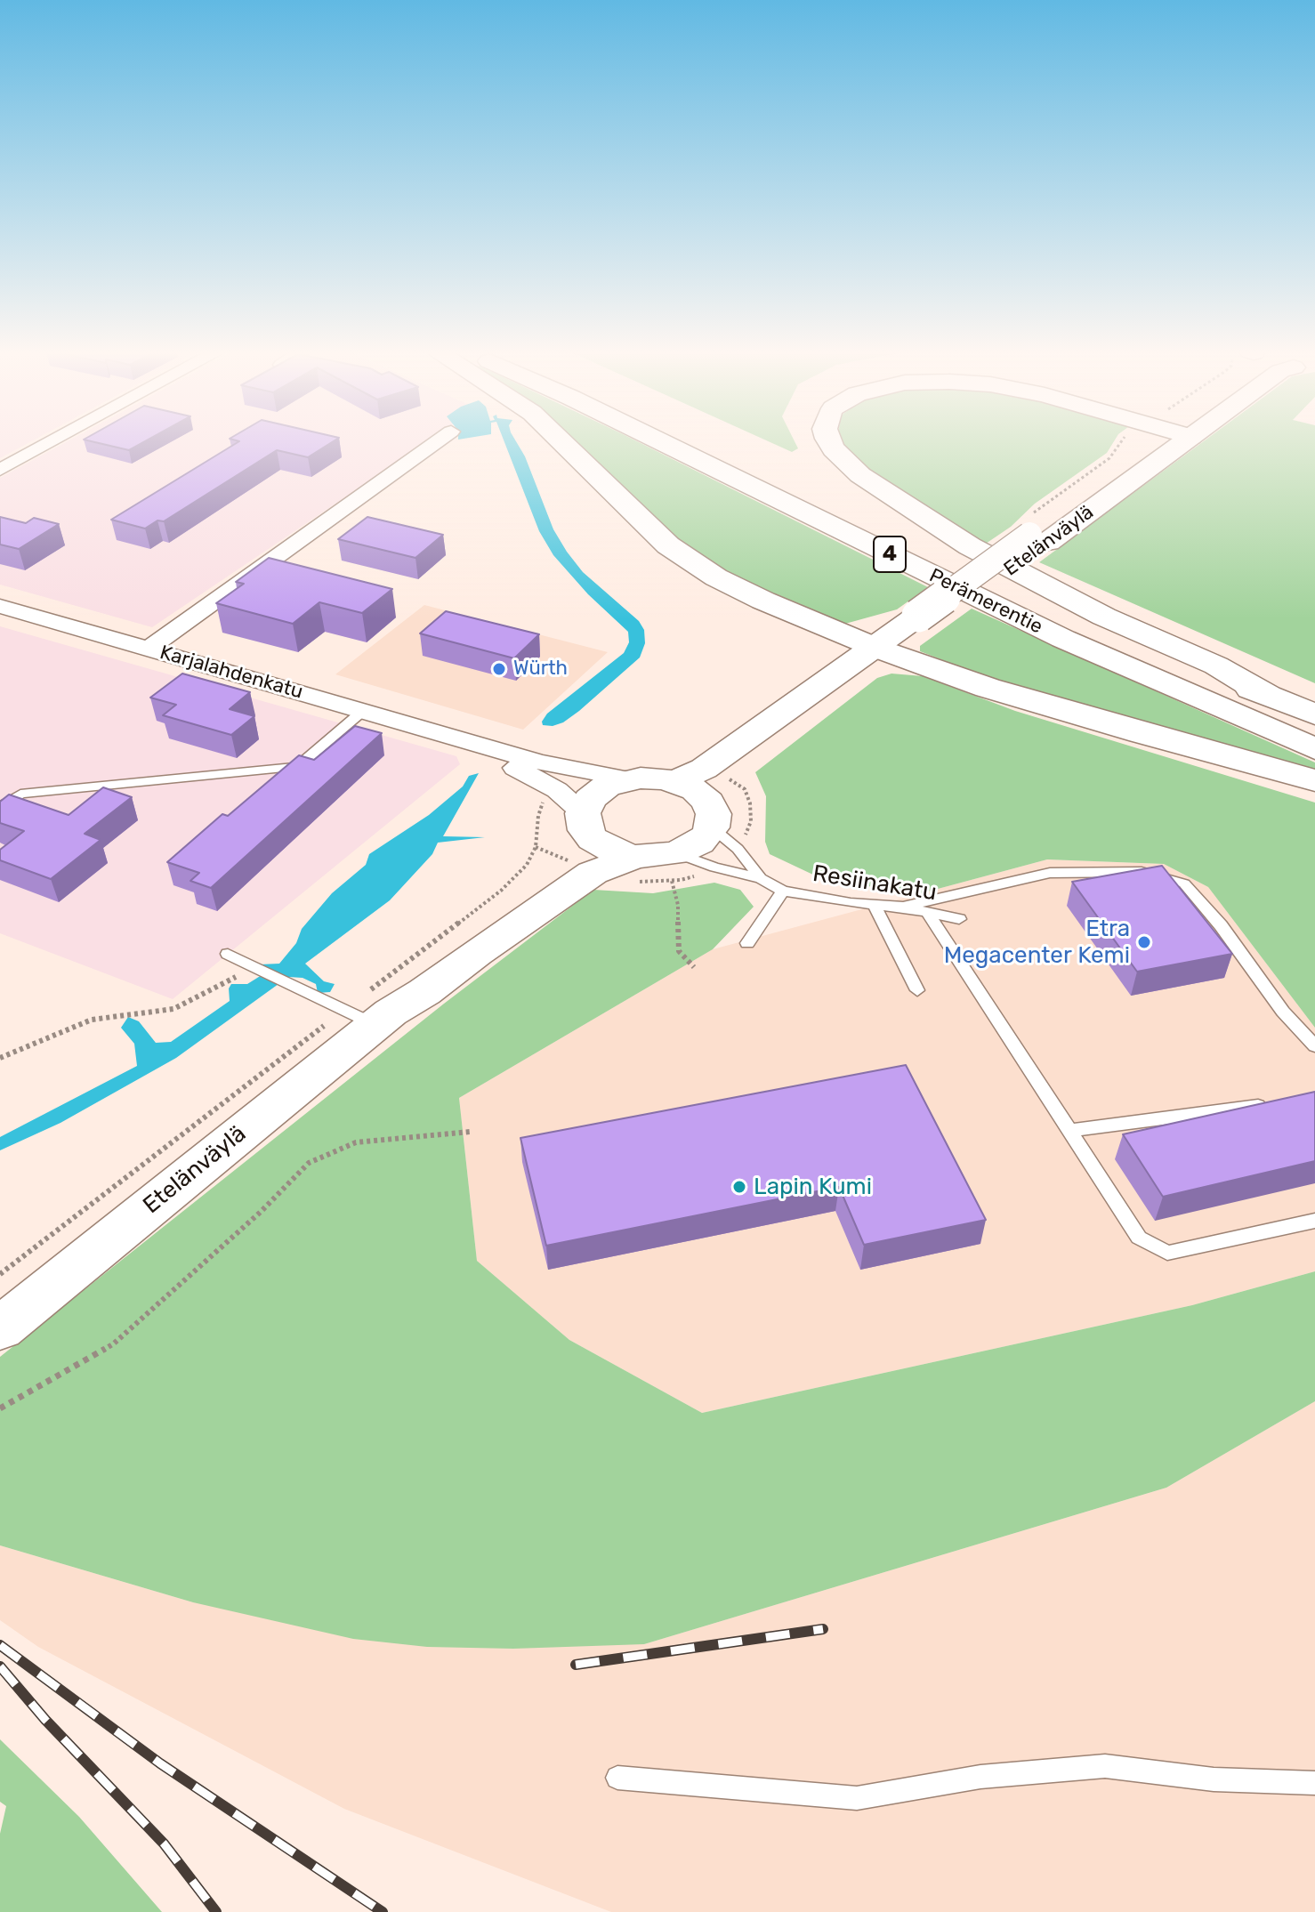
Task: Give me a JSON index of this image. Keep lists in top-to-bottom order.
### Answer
{
  "streets": {
    "main road": ["Etelänväylä", "4", "Perämerentie"],
    "street": ["Karjalahdenkatu"],
    "lane": ["Resiinakatu"]
  },
  "crossings": [
    ["Etelänväylä", "Karjalahdenkatu"],
    ["Etelänväylä", "Resiinakatu"],
    ["Karjalahdenkatu", "Resiinakatu"]
  ],
  "places": ["Würth", "Etra Megacenter Kemi", "Lapin Kumi"]
}
